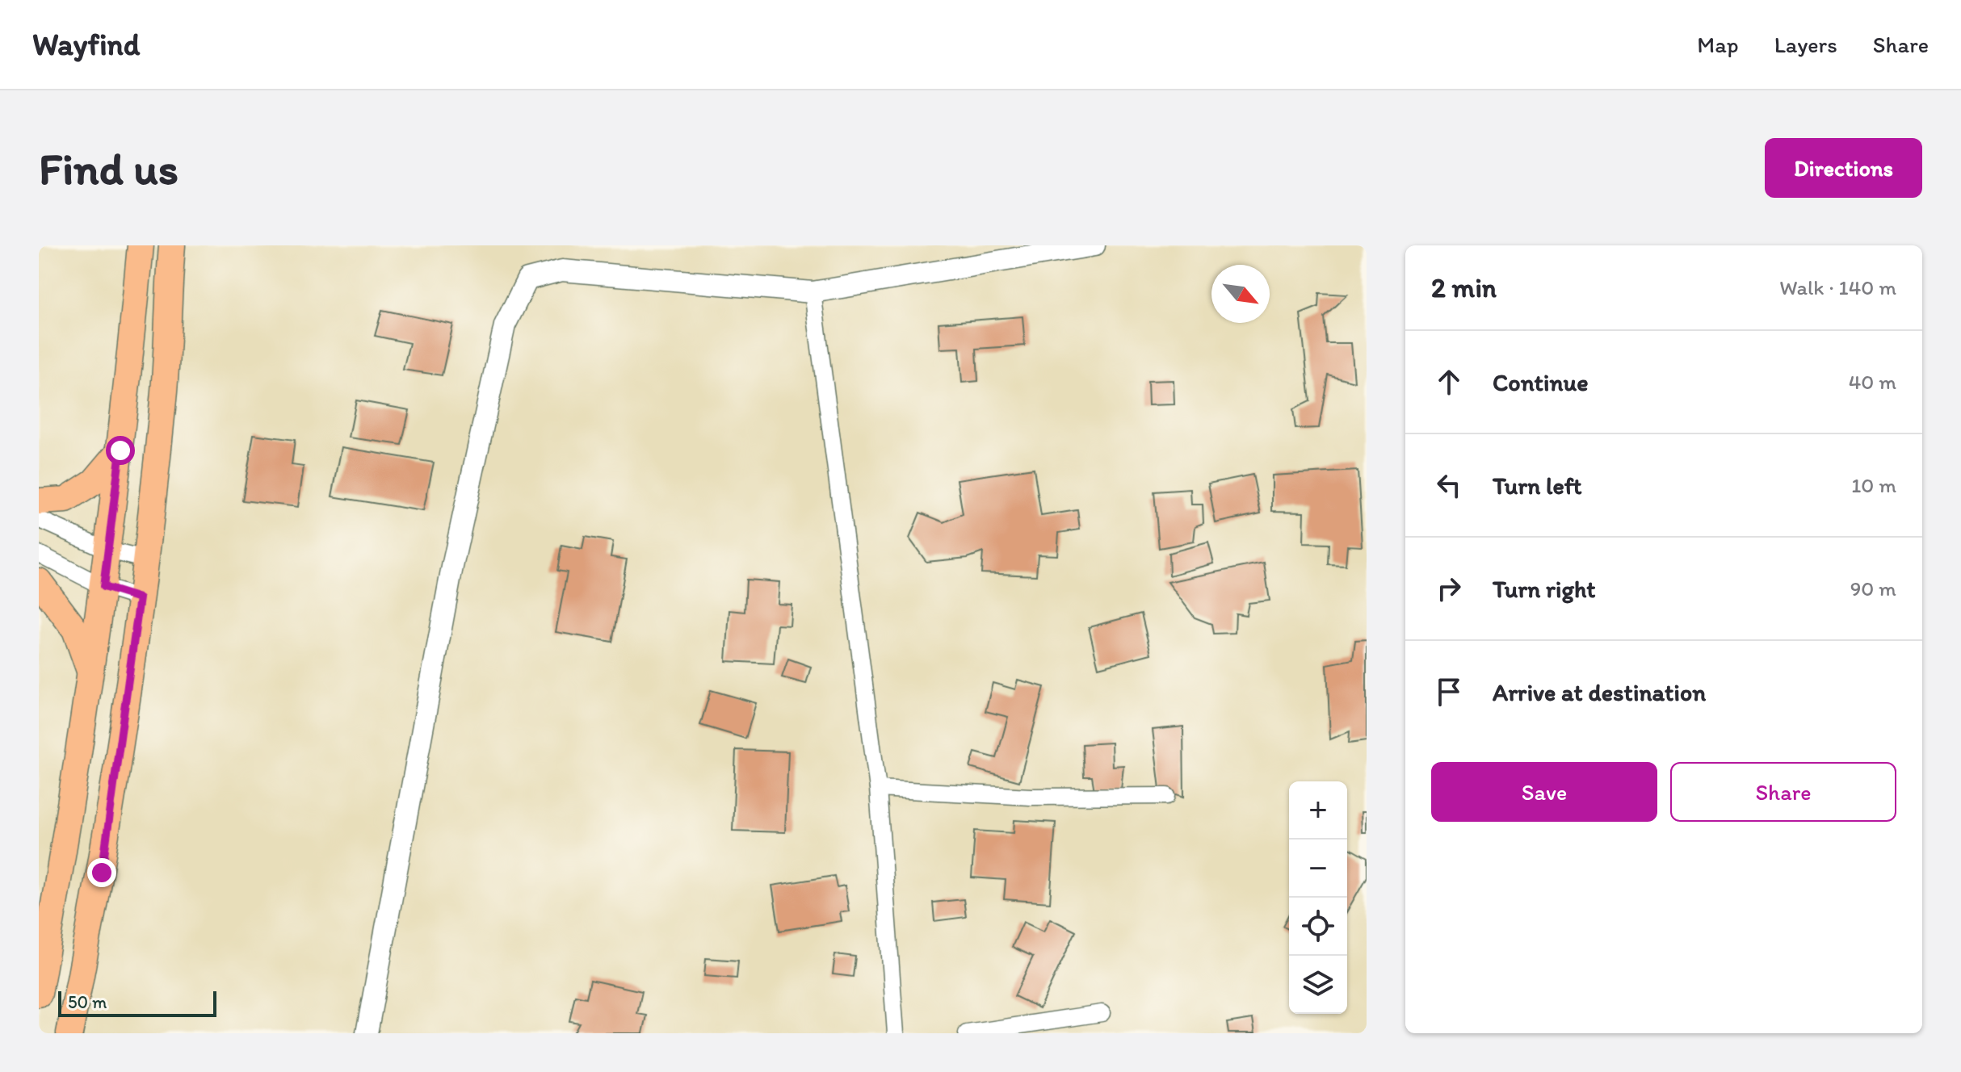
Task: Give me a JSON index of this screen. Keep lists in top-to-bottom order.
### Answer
{
  "scale_bar": "50 m",
  "north": "bottom right",
  "page": {
    "header": "Wayfind",
    "nav": ["Map", "Layers", "Share"],
    "buttons": [
      "Directions",
      ["Save", "Share"]
    ],
    "title": "Find us",
    "heading": ["2 min", "Walk · 140 m"],
    "list": [
      ["Continue", "40 m"],
      ["Turn left", "10 m"],
      ["Turn right", "90 m"],
      "Arrive at destination"
    ],
    "map_buttons": ["+", "−"],
    "scale": "50 m"
  }
}
